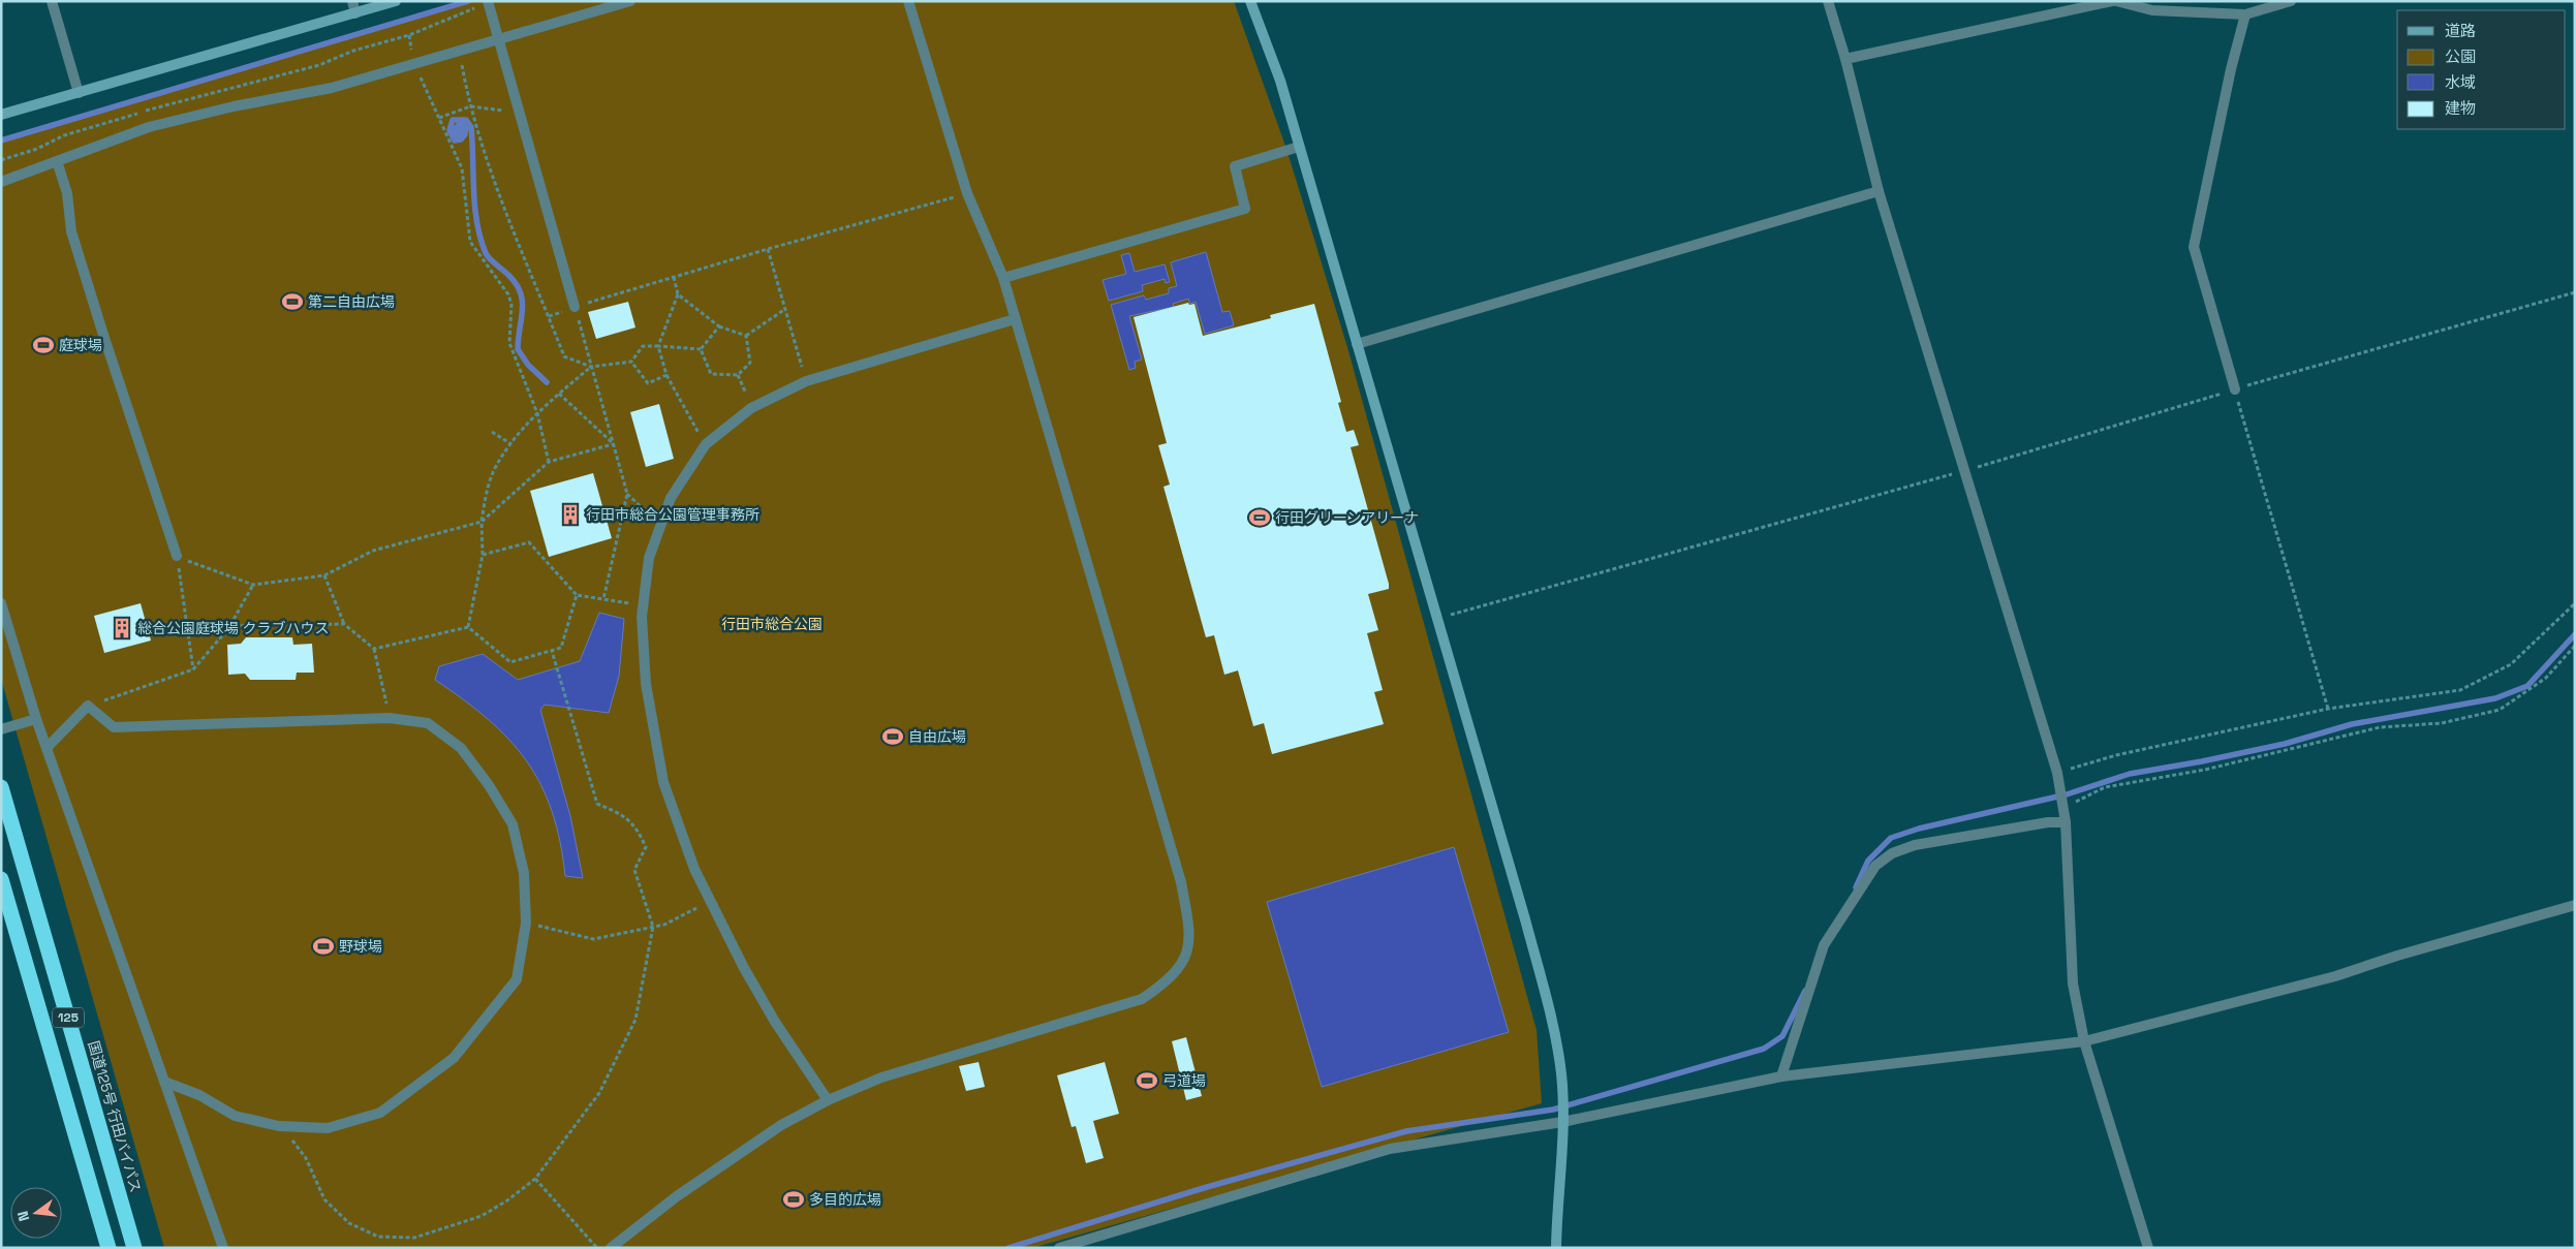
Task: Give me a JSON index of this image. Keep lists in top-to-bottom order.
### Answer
{
  "streets": {
    "highway": ["125", "国道125号 行田バイパス"]
  },
  "parks": ["行田市総合公園"],
  "places": {
    "sports": [
      "第二自由広場",
      "庭球場",
      "行田グリーンアリーナ",
      "自由広場",
      "野球場",
      "弓道場",
      "多目的広場"
    ],
    "building": ["行田市総合公園管理事務所", "総合公園庭球場 クラブハウス"]
  },
  "legend": [
    "道路",
    "公園",
    "水域",
    "建物"
  ],
  "north": "left"
}
